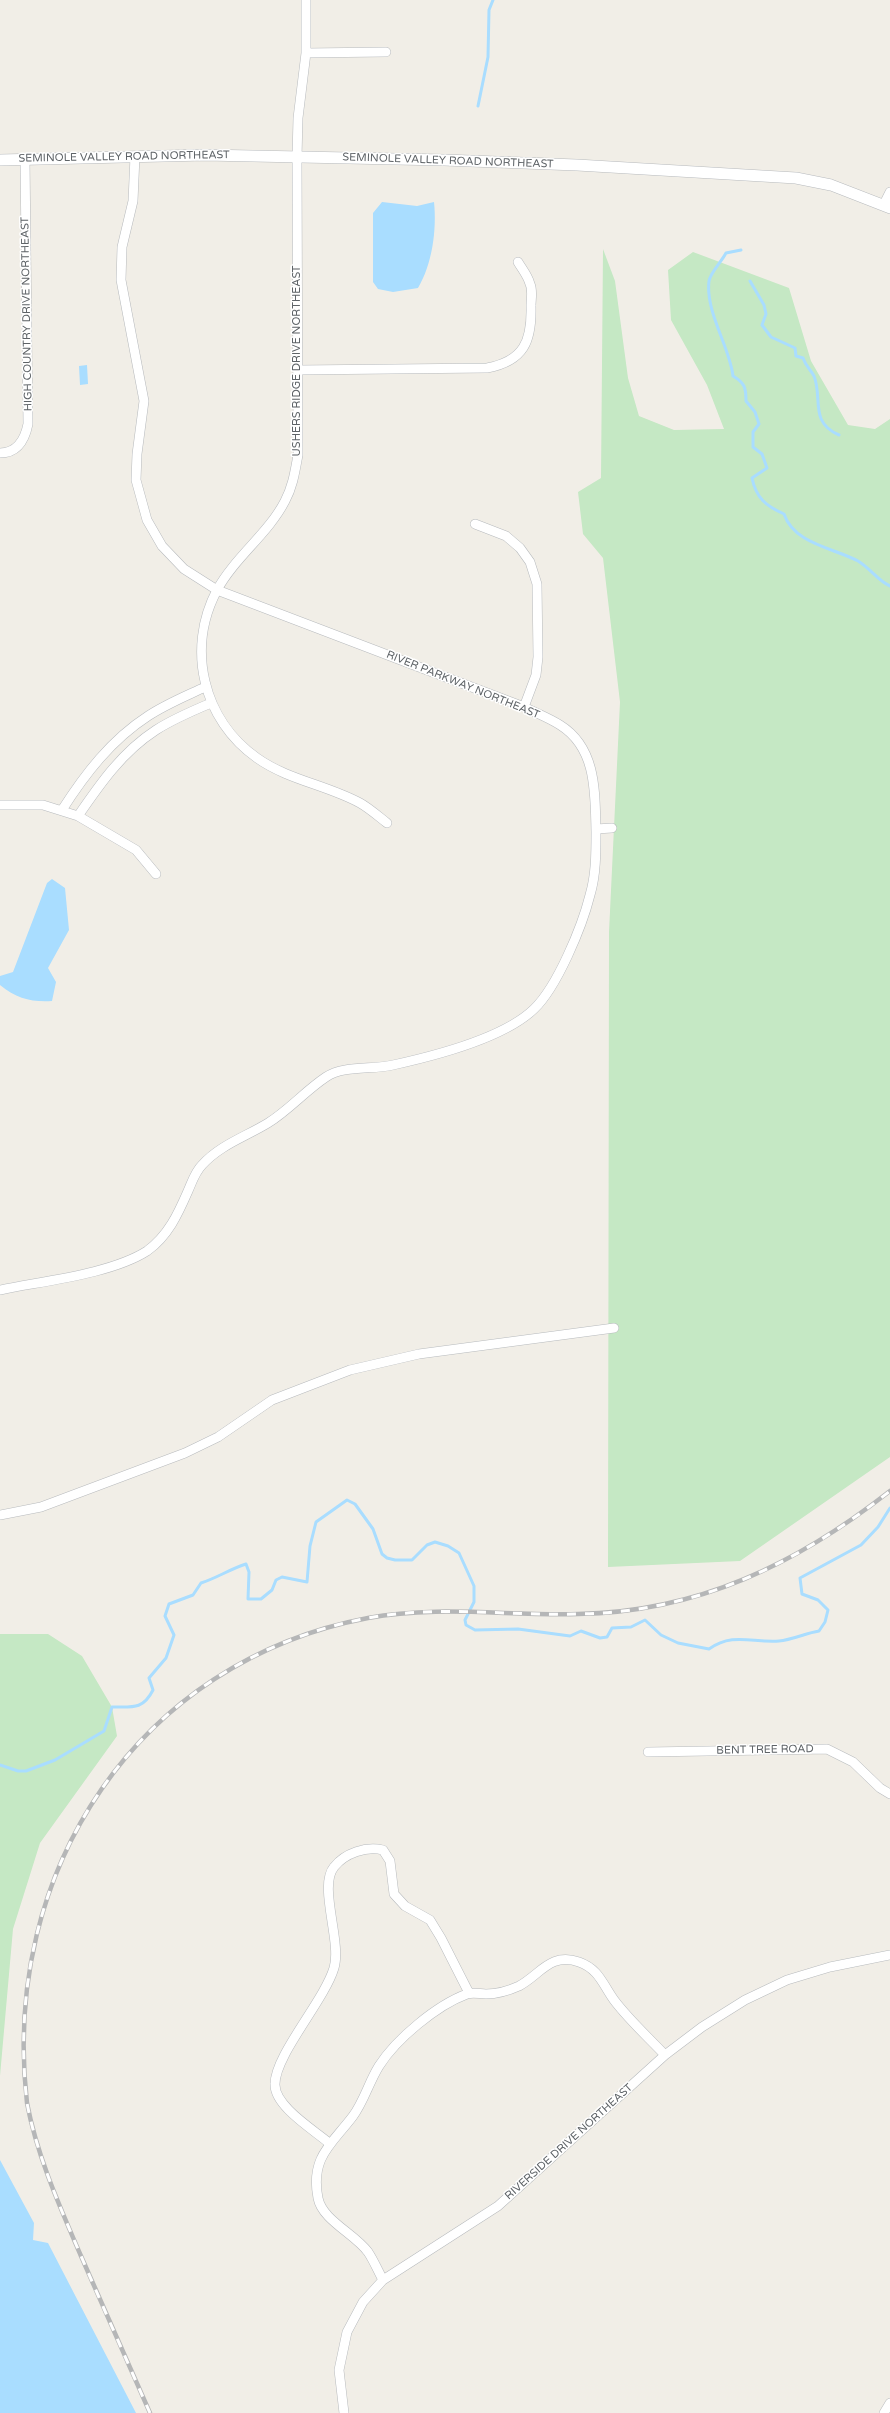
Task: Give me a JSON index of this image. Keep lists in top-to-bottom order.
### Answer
{
  "streets": {
    "street": [
      "SEMINOLE VALLEY ROAD NORTHEAST",
      "HIGH COUNTRY DRIVE NORTHEAST",
      "USHERS RIDGE DRIVE NORTHEAST",
      "RIVER PARKWAY NORTHEAST",
      "BENT TREE ROAD",
      "RIVERSIDE DRIVE NORTHEAST"
    ]
  },
  "crossings": [
    ["SEMINOLE VALLEY ROAD NORTHEAST", "HIGH COUNTRY DRIVE NORTHEAST"],
    ["SEMINOLE VALLEY ROAD NORTHEAST", "USHERS RIDGE DRIVE NORTHEAST"],
    ["SEMINOLE VALLEY ROAD NORTHEAST", "RIVER PARKWAY NORTHEAST"],
    ["USHERS RIDGE DRIVE NORTHEAST", "RIVER PARKWAY NORTHEAST"]
  ]
}
